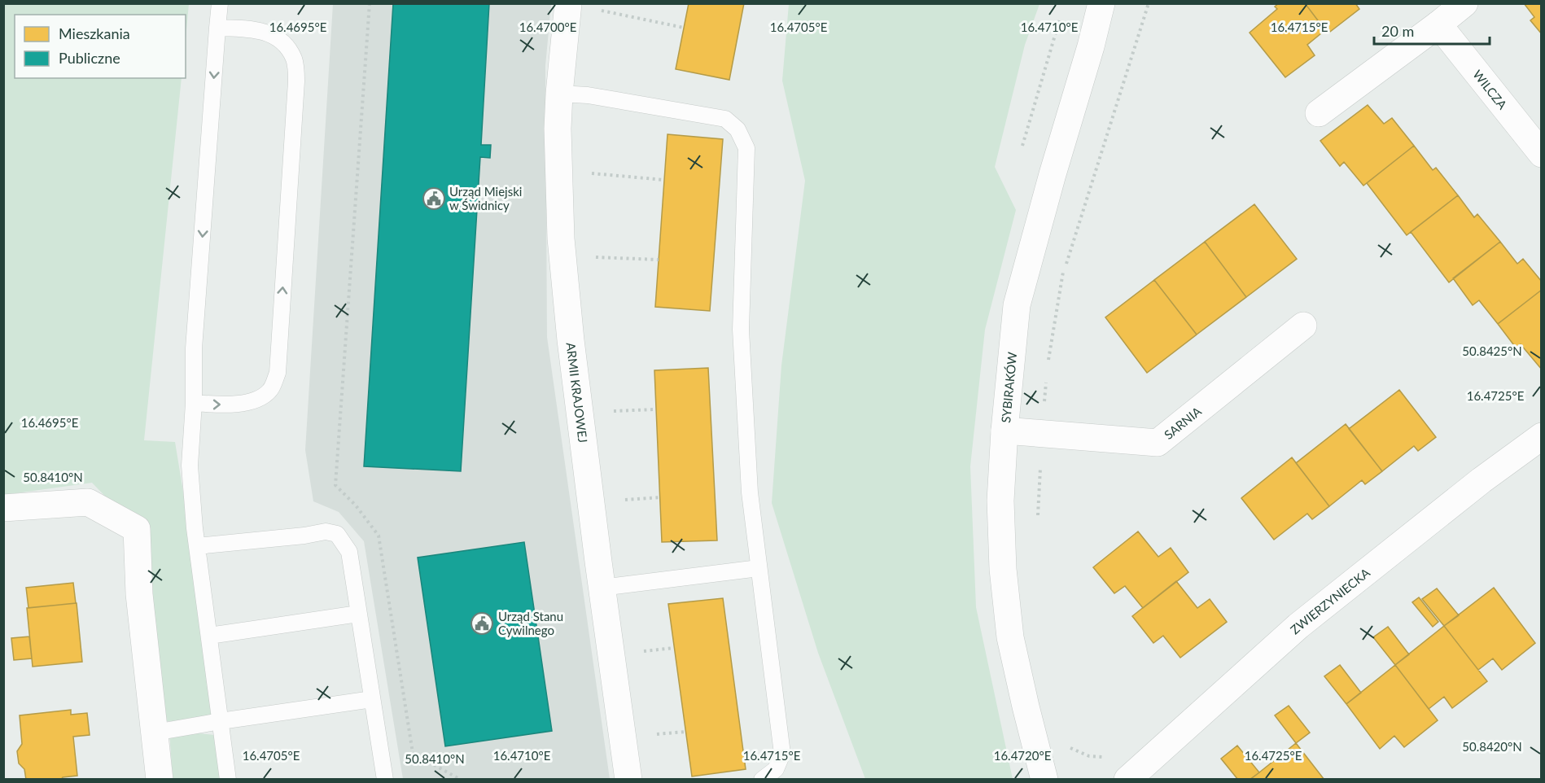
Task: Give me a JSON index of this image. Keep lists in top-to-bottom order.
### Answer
{
  "streets": {
    "street": [
      "WILCZA",
      "SYBIRAKÓW",
      "ARMII KRAJOWEJ",
      "SARNIA",
      "ZWIERZYNIECKA"
    ]
  },
  "crossings": [
    ["SYBIRAKÓW", "SARNIA"]
  ],
  "places": {
    "public building": ["Urząd Miejski w Świdnicy", "Urząd Stanu Cywilnego"]
  },
  "legend": ["Mieszkania", "Publiczne"],
  "scale_bar": "20 m",
  "coordinates": [
    "16.4695°E",
    "16.4700°E",
    "16.4705°E",
    "16.4710°E",
    "16.4715°E",
    "50.8425°N",
    "16.4725°E",
    "50.8410°N",
    "50.8420°N",
    "16.4720°E"
  ]
}
